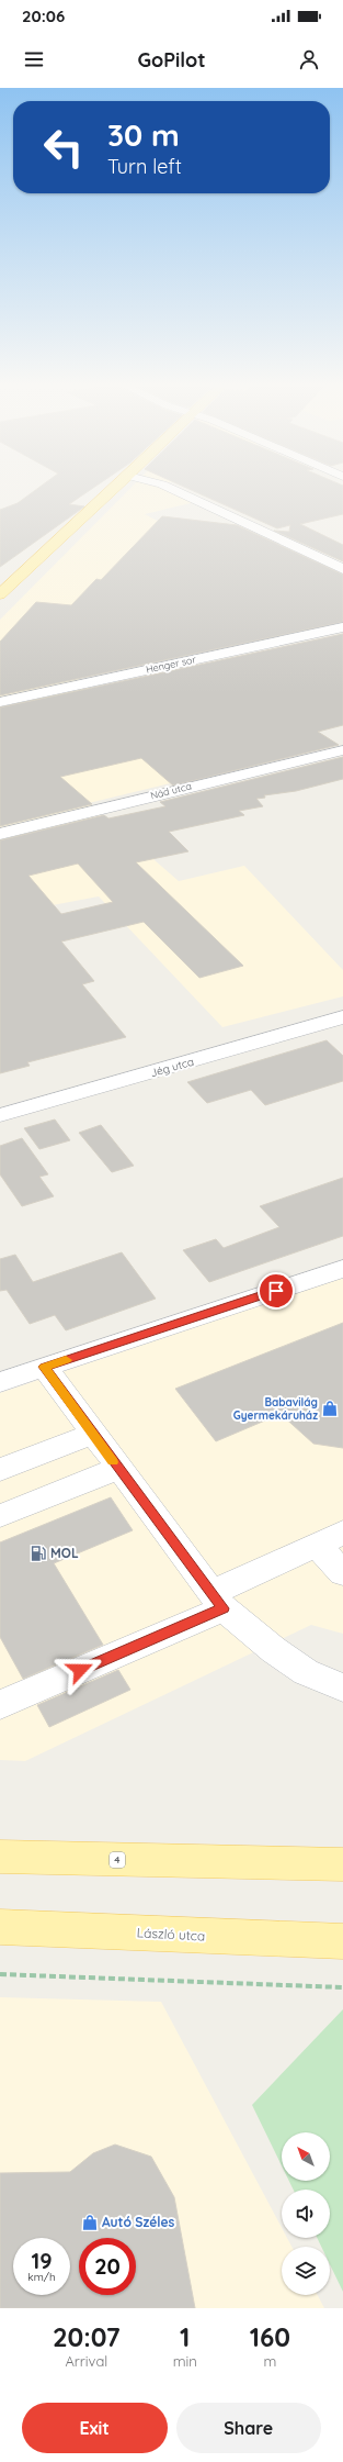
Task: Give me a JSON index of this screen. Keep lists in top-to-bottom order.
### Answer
{
  "streets": {
    "main road": ["4", "László utca"],
    "street": ["Henger sor", "Nád utca", "Jég utca"]
  },
  "places": {
    "shop": ["Babavilág Gyermekáruház", "Autó Széles"],
    "fuel station": ["MOL"]
  },
  "north": "top left",
  "page": {
    "status": "20:06",
    "header": "GoPilot",
    "turn": ["30 m", "Turn left"],
    "speed": "19 km/h",
    "limit": "20",
    "eta": [
      "20:07",
      "Arrival",
      "1",
      "min",
      "160",
      "m"
    ],
    "buttons": ["Exit", "Share"]
  }
}
